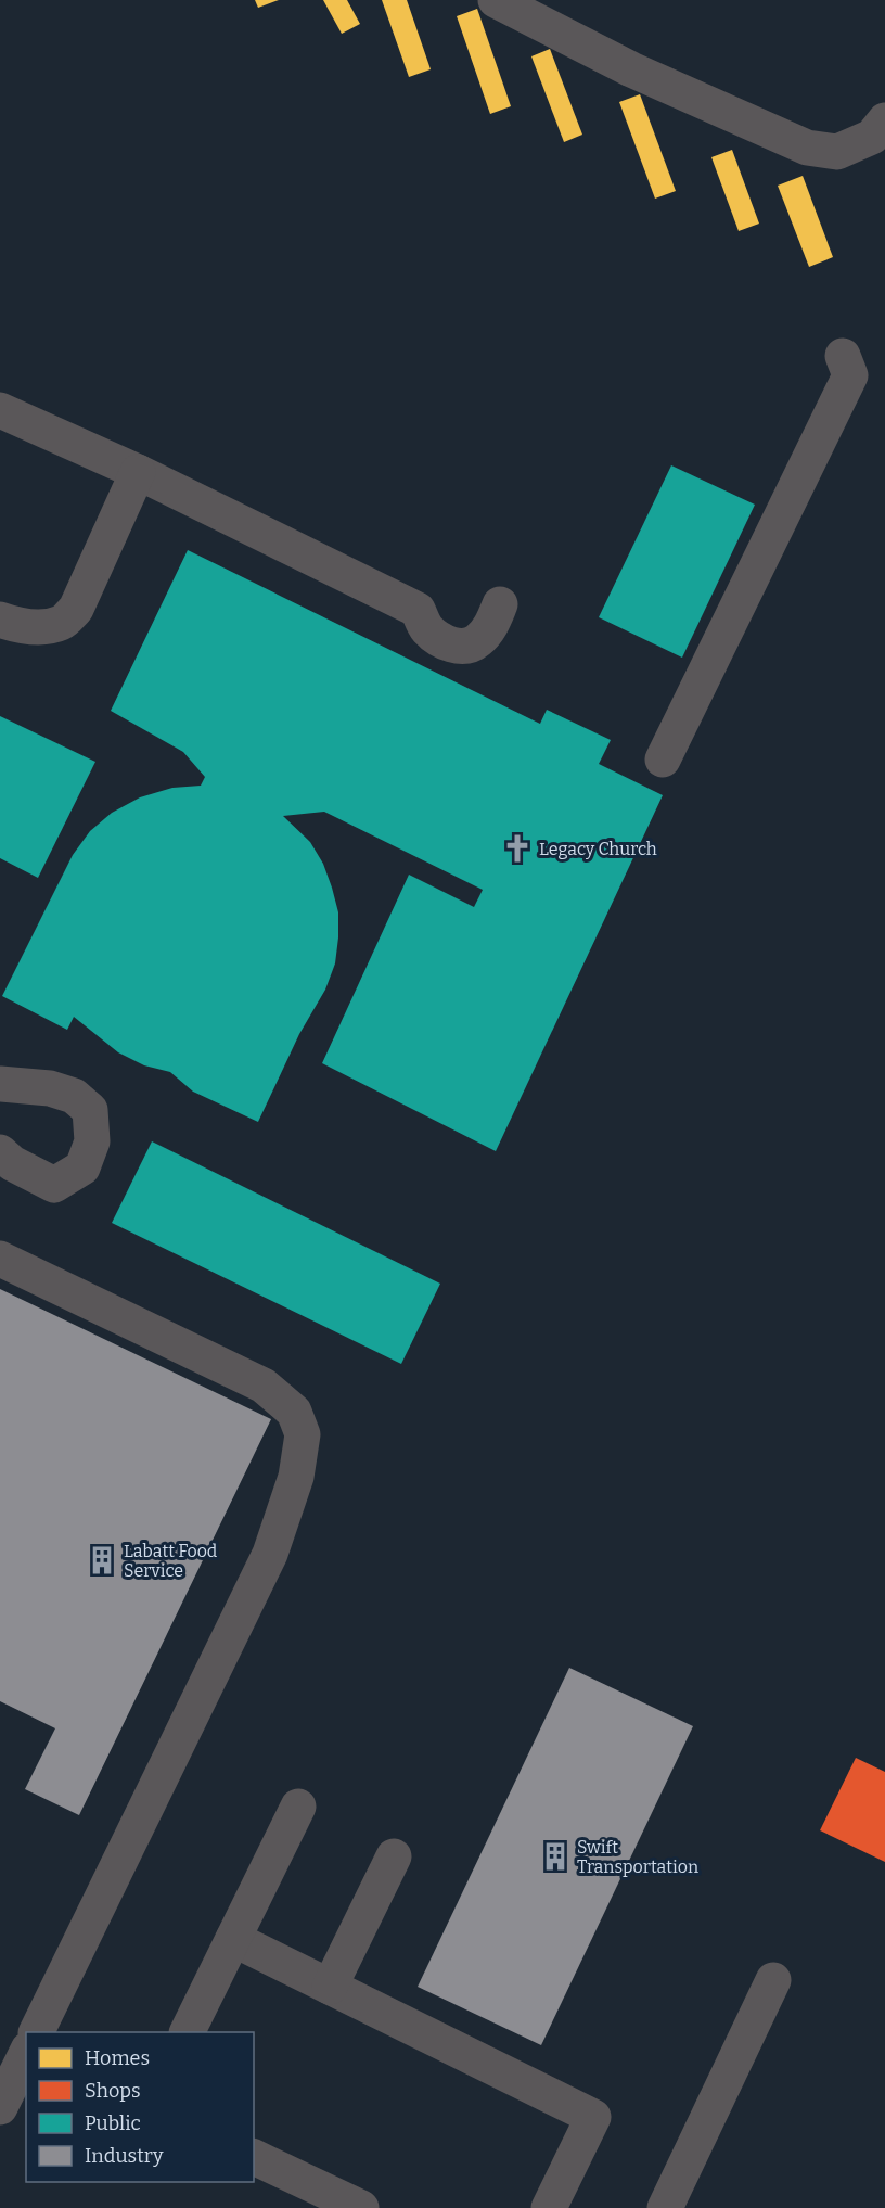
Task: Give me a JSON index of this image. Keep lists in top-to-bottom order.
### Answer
{
  "places": {
    "church": ["Legacy Church"],
    "building": ["Labatt Food Service", "Swift Transportation"]
  },
  "legend": [
    "Homes",
    "Shops",
    "Public",
    "Industry"
  ]
}
